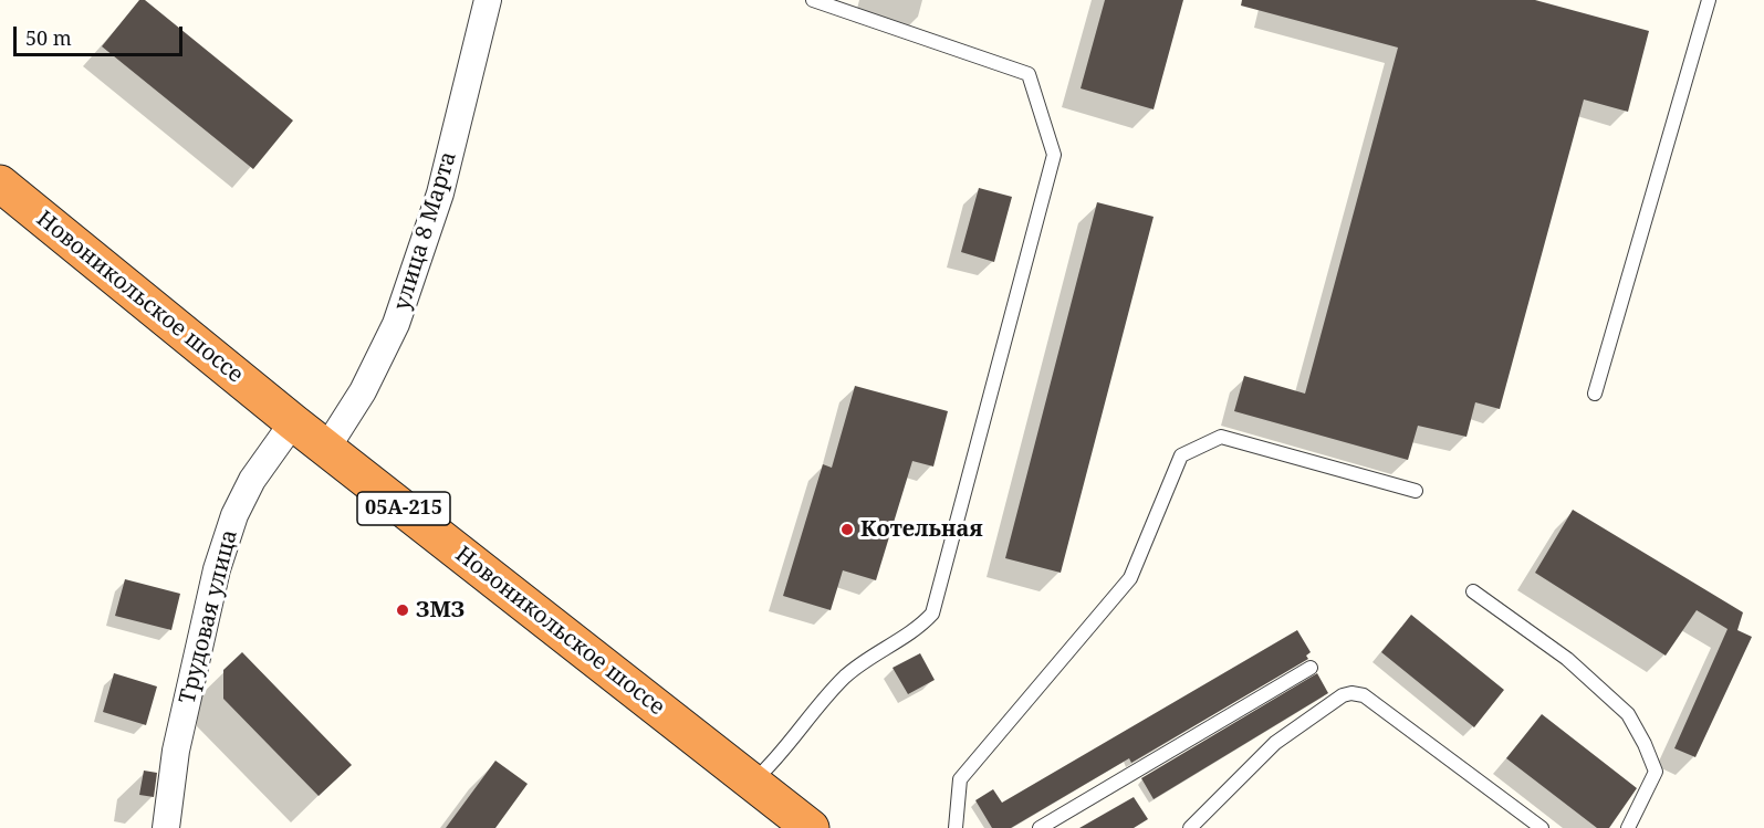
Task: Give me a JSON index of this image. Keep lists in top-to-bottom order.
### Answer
{
  "streets": {
    "highway": ["Новоникольское шоссе", "05А-215"],
    "street": ["улица 8 Марта", "Трудовая улица"]
  },
  "crossings": [
    ["улица 8 Марта", "Новоникольское шоссе"],
    ["Новоникольское шоссе", "Трудовая улица"]
  ],
  "places": ["Котельная", "ЗМЗ"],
  "scale_bar": "50 m"
}
